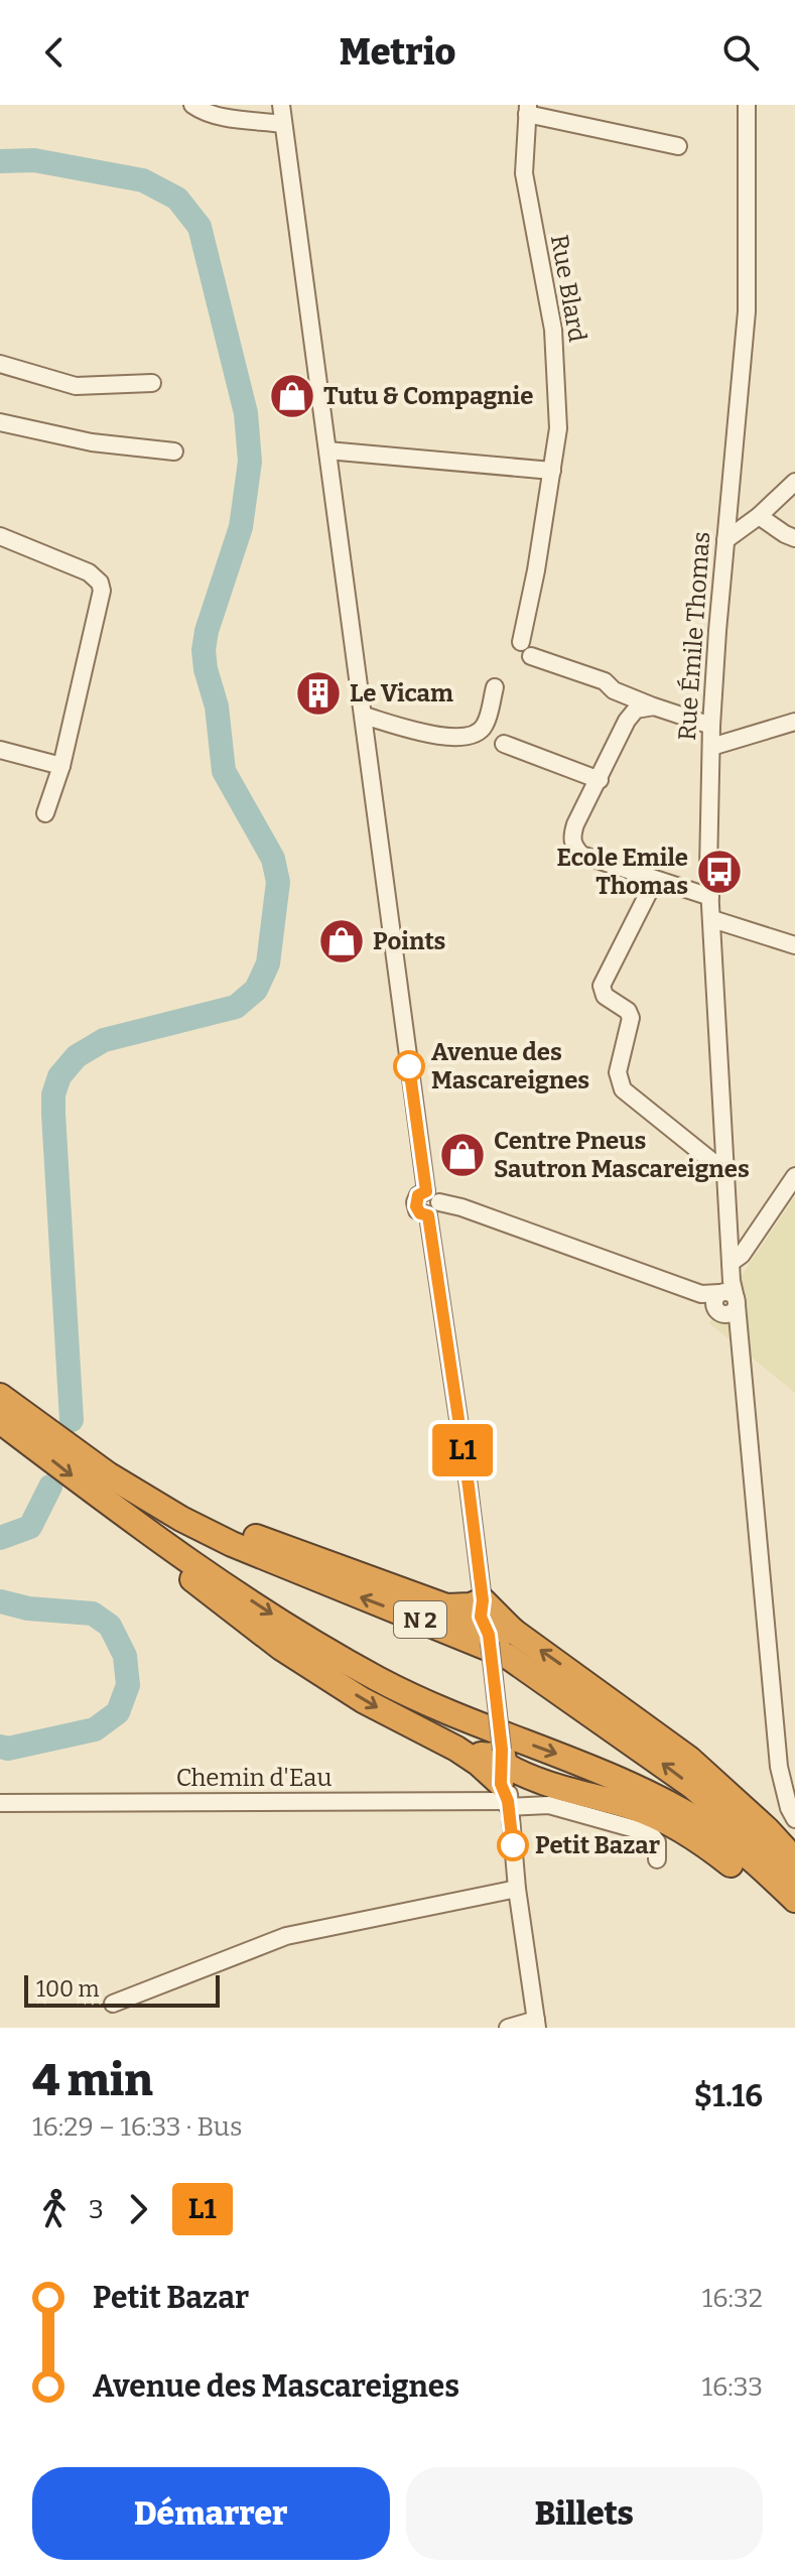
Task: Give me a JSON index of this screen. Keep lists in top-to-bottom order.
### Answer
{
  "streets": {
    "highway": ["N 2"],
    "street": ["Rue Blard", "Rue Émile Thomas", "Chemin d'Eau"]
  },
  "places": {
    "shop": ["Tutu & Compagnie", "Points", "Centre Pneus Sautron Mascareignes"],
    "building": ["Le Vicam"],
    "bus stop": ["Ecole Emile Thomas"],
    "other": ["Avenue des Mascareignes", "Petit Bazar"]
  },
  "lines": ["bus line L1"],
  "scale_bar": "100 m",
  "page": {
    "header": "Metrio",
    "on_map": "L1",
    "scale": "100 m",
    "heading": ["4 min", "16:29 – 16:33 · Bus", "$1.16"],
    "legs": ["3", "L1"],
    "list": [
      {
        "name": "Petit Bazar",
        "value": "16:32"
      },
      {
        "name": "Avenue des Mascareignes",
        "value": "16:33"
      }
    ],
    "buttons": ["Démarrer", "Billets"]
  }
}
